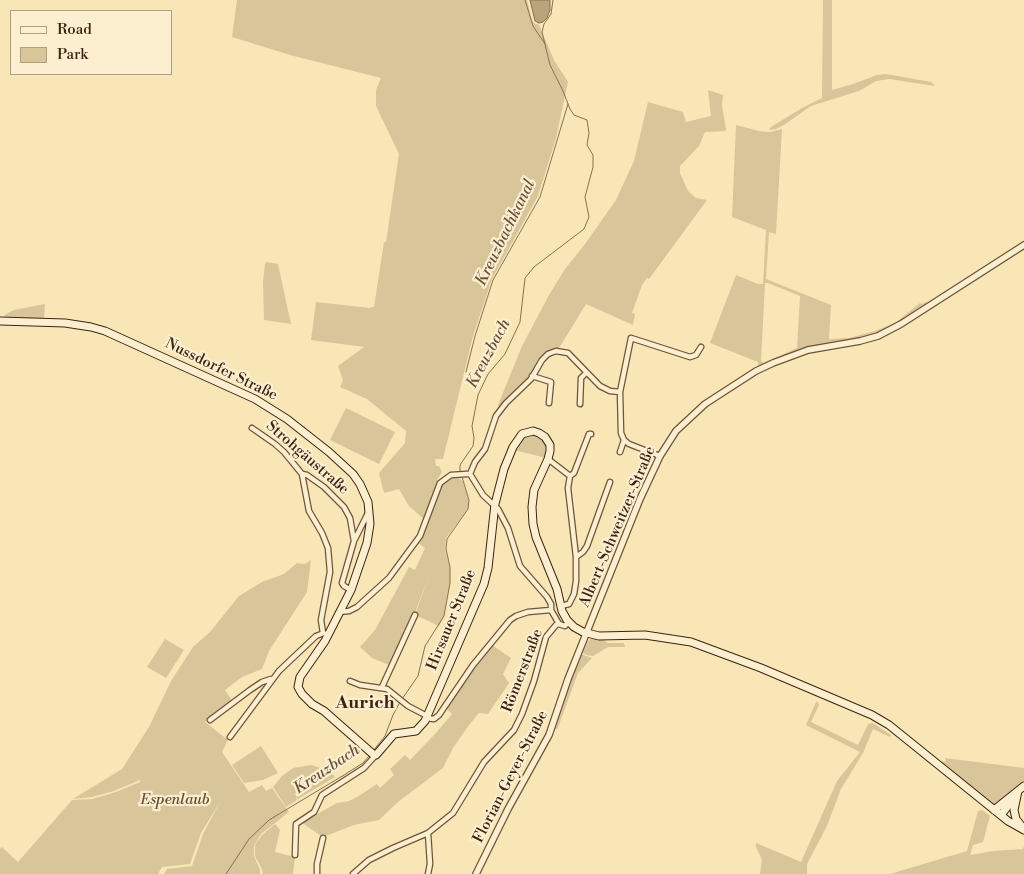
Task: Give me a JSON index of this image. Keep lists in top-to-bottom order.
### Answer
{
  "streets": {
    "main road": ["Nussdorfer Straße", "Hirsauer Straße"],
    "street": [
      "Strohgäustraße",
      "Albert-Schweitzer-Straße",
      "Römerstraße",
      "Florian-Geyer-Straße"
    ]
  },
  "crossings": [
    ["Nussdorfer Straße", "Strohgäustraße"],
    ["Nussdorfer Straße", "Hirsauer Straße"],
    ["Albert-Schweitzer-Straße", "Florian-Geyer-Straße"]
  ],
  "districts": ["Aurich"],
  "water": ["Kreuzbachkanal", "Kreuzbach"],
  "parks": ["Espenlaub"],
  "legend": ["Road", "Park"]
}
